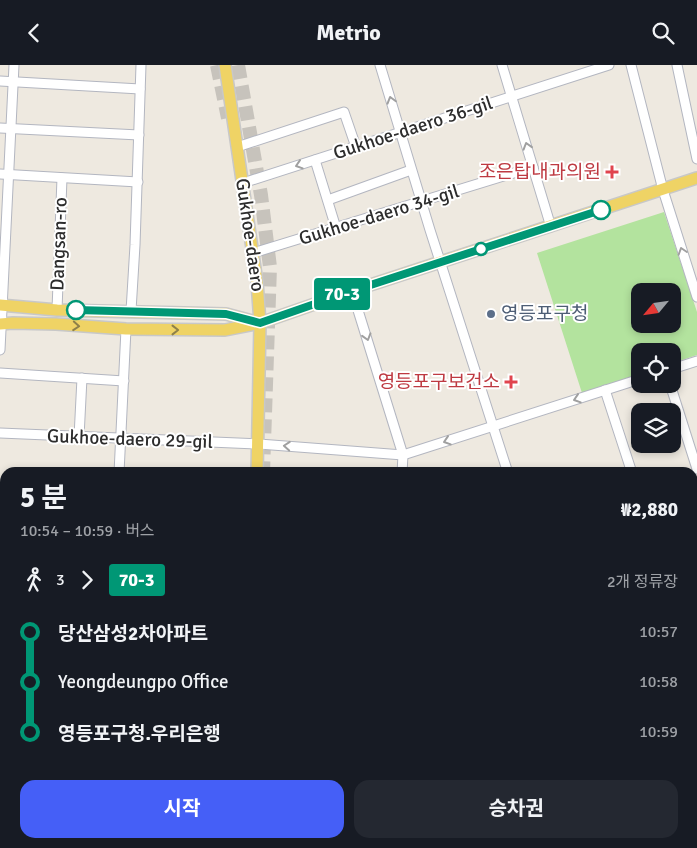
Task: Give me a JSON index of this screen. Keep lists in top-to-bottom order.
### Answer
{
  "streets": {
    "main road": ["Gukhoe-daero", "Dangsan-ro"],
    "street": ["Gukhoe-daero 36-gil", "Gukhoe-daero 34-gil", "Gukhoe-daero 29-gil"]
  },
  "crossings": [
    ["Gukhoe-daero 36-gil", "Gukhoe-daero 34-gil"],
    ["Gukhoe-daero 36-gil", "Gukhoe-daero"],
    ["Gukhoe-daero 34-gil", "Gukhoe-daero"],
    ["Gukhoe-daero", "Dangsan-ro"],
    ["Gukhoe-daero", "Gukhoe-daero 29-gil"]
  ],
  "one_way": ["Gukhoe-daero 29-gil"],
  "places": {
    "health": ["조은탑내과의원", "영등포구보건소"],
    "other": ["영등포구청"]
  },
  "lines": ["bus line 70-3"],
  "north": "bottom left",
  "page": {
    "header": "Metrio",
    "on_map": "70-3",
    "heading": ["5 분", "10:54 – 10:59 · 버스", "₩2,880"],
    "legs": ["3", "70-3", "2개 정류장"],
    "list": [
      {
        "name": "당산삼성2차아파트",
        "value": "10:57"
      },
      {
        "name": "Yeongdeungpo Office",
        "value": "10:58"
      },
      {
        "name": "영등포구청.우리은행",
        "value": "10:59"
      }
    ],
    "buttons": ["시작", "승차권"]
  }
}
